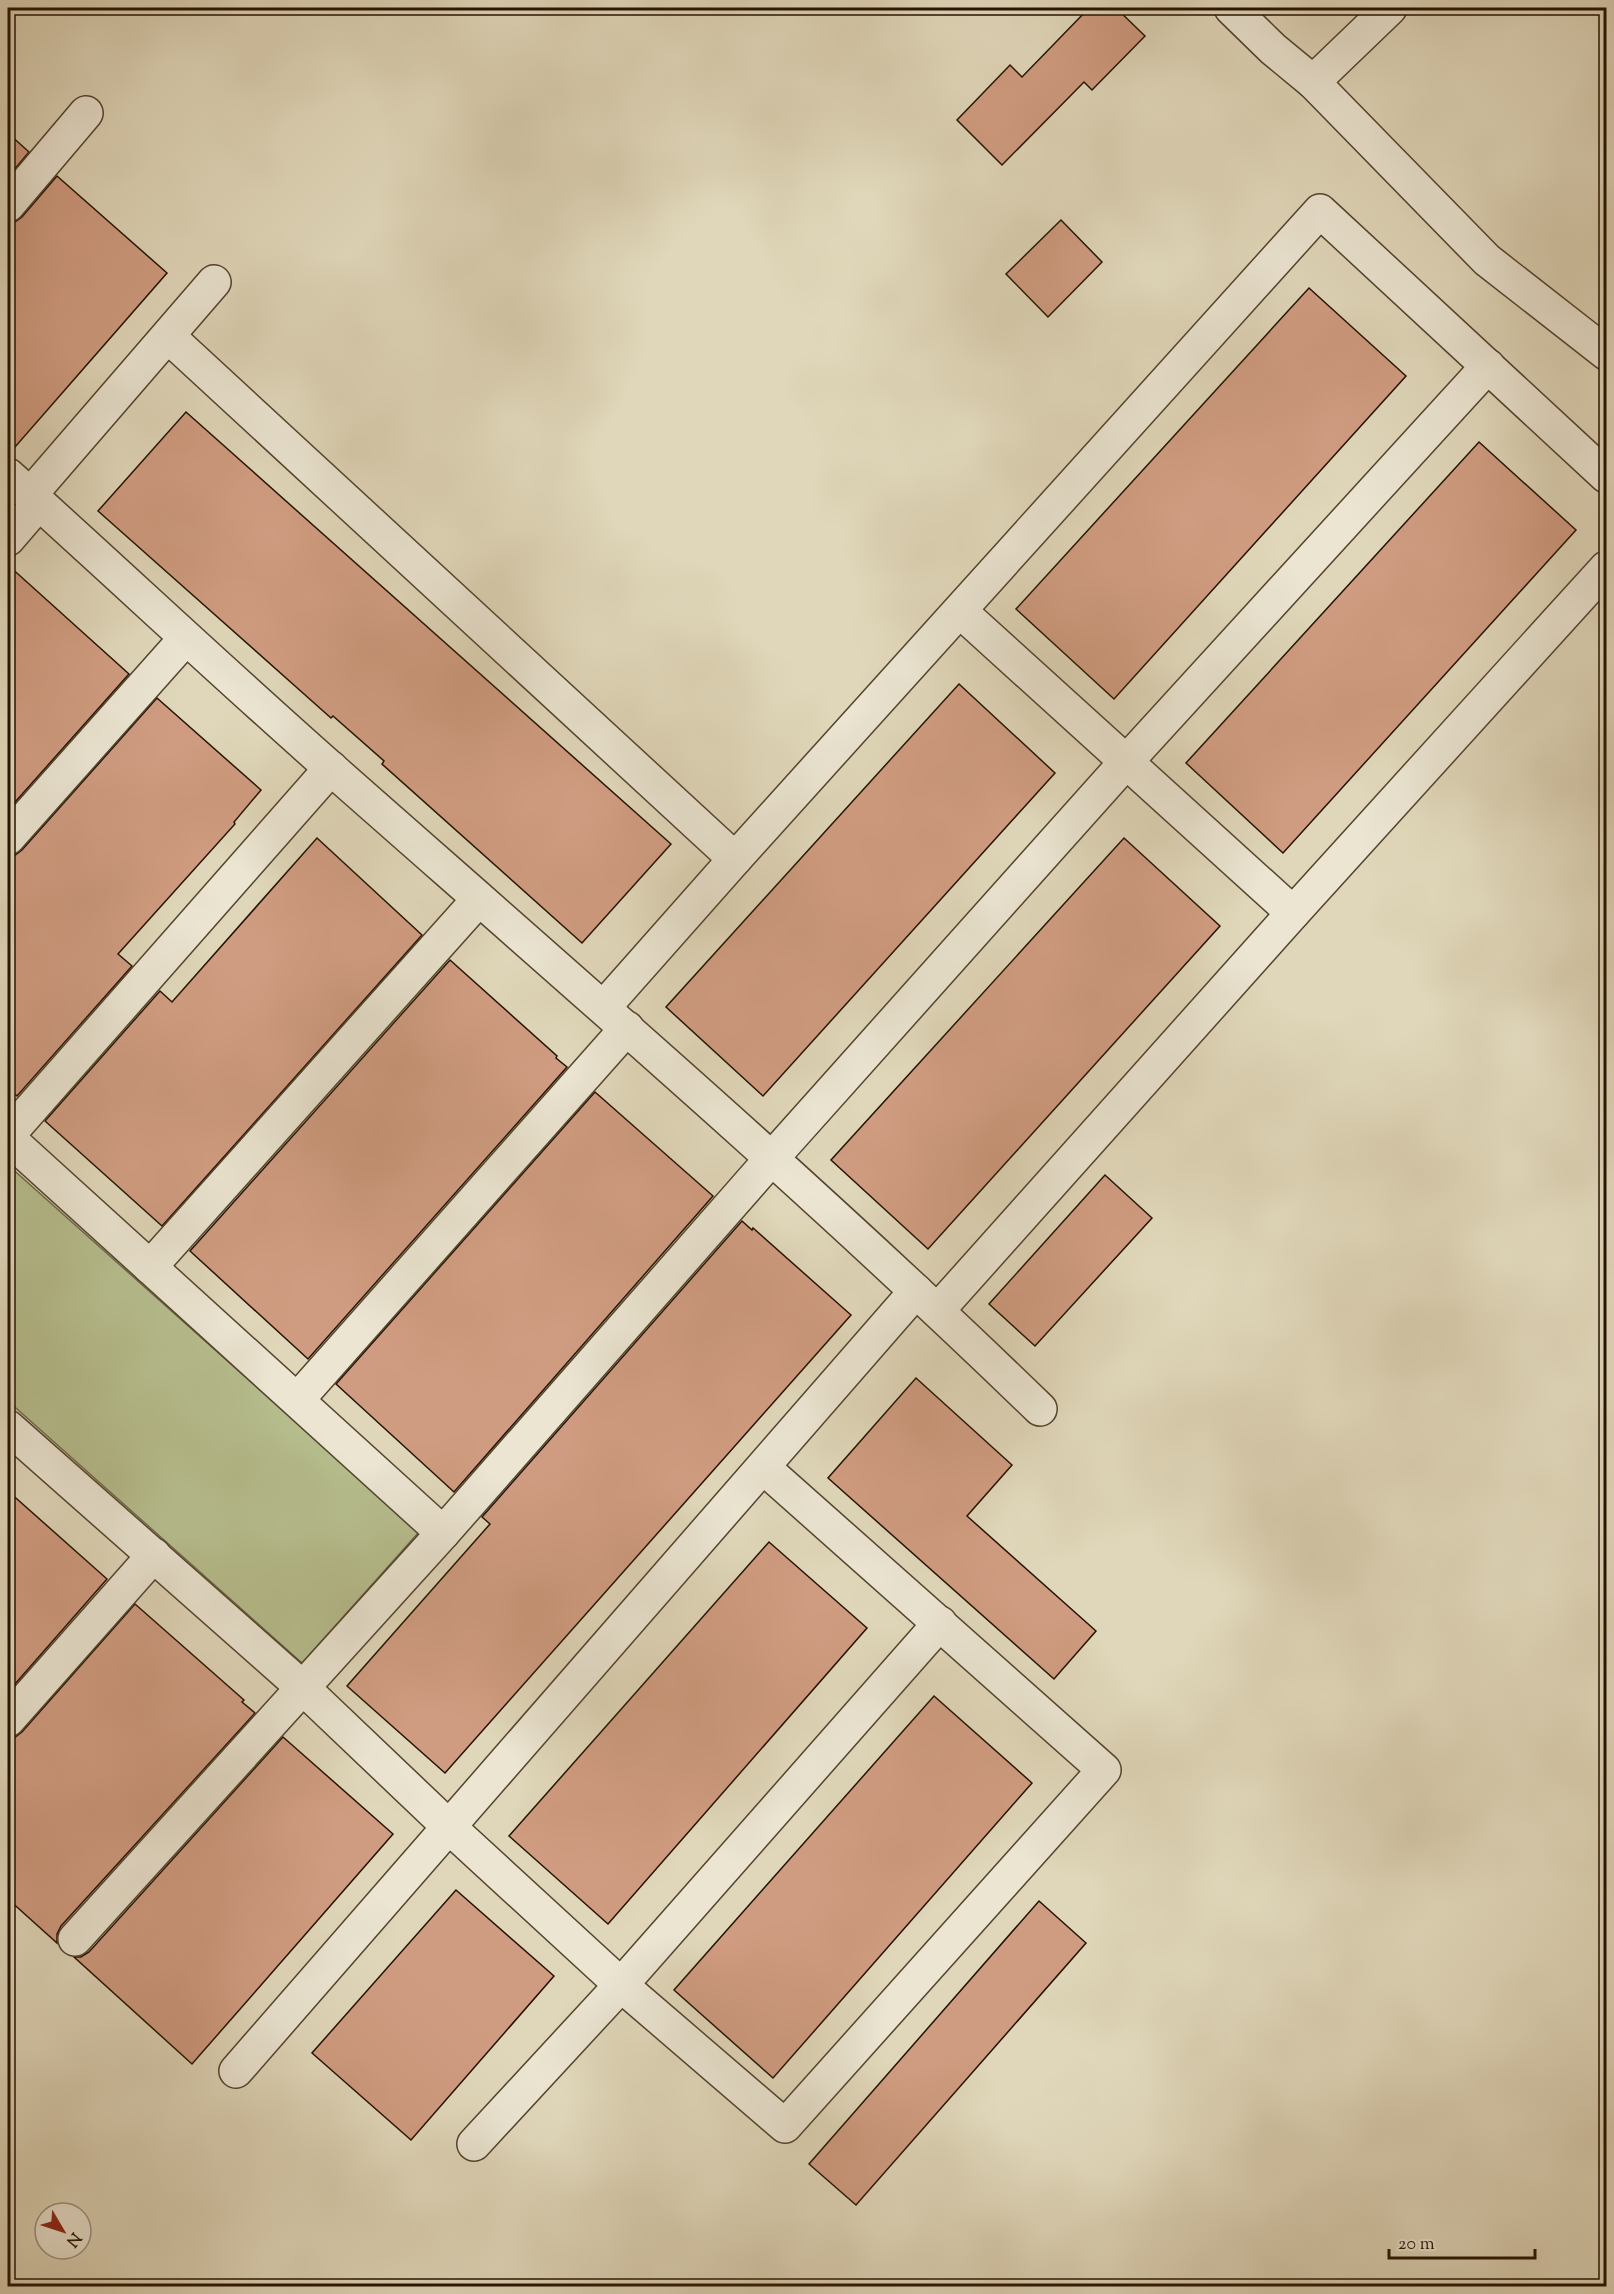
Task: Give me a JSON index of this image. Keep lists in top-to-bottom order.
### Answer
{
  "scale_bar": "20 m",
  "north": "bottom right"
}
